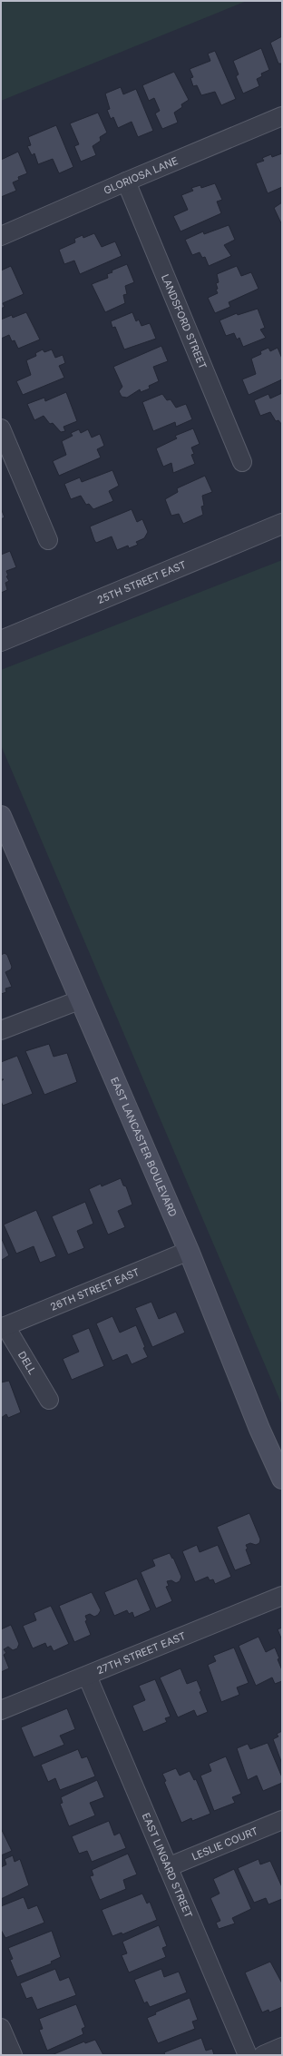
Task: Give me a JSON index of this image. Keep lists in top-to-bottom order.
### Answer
{
  "streets": {
    "main road": ["EAST LANCASTER BOULEVARD"],
    "street": [
      "GLORIOSA LANE",
      "LANDSFORD STREET",
      "25TH STREET EAST",
      "26TH STREET EAST",
      "DELL",
      "27TH STREET EAST",
      "LESLIE COURT",
      "EAST LINGARD STREET"
    ]
  },
  "crossings": [
    ["GLORIOSA LANE", "LANDSFORD STREET"],
    ["EAST LANCASTER BOULEVARD", "26TH STREET EAST"],
    ["26TH STREET EAST", "DELL"],
    ["27TH STREET EAST", "EAST LINGARD STREET"],
    ["LESLIE COURT", "EAST LINGARD STREET"]
  ]
}
